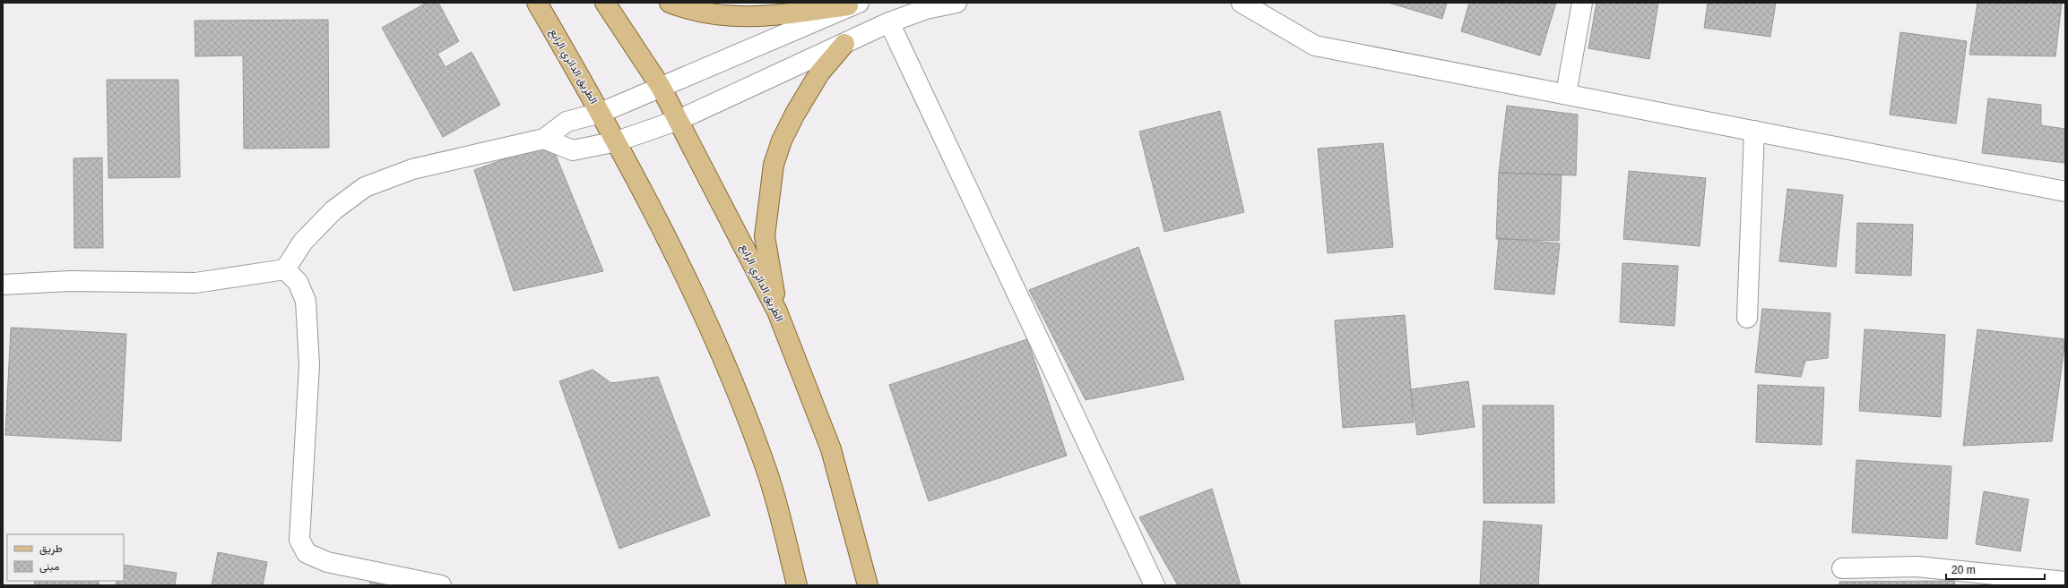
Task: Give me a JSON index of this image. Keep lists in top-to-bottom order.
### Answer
{
  "streets": {
    "main road": ["الطريق الدائري الرابع"]
  },
  "legend": ["طريق", "مبنى"],
  "scale_bar": "20 m"
}
